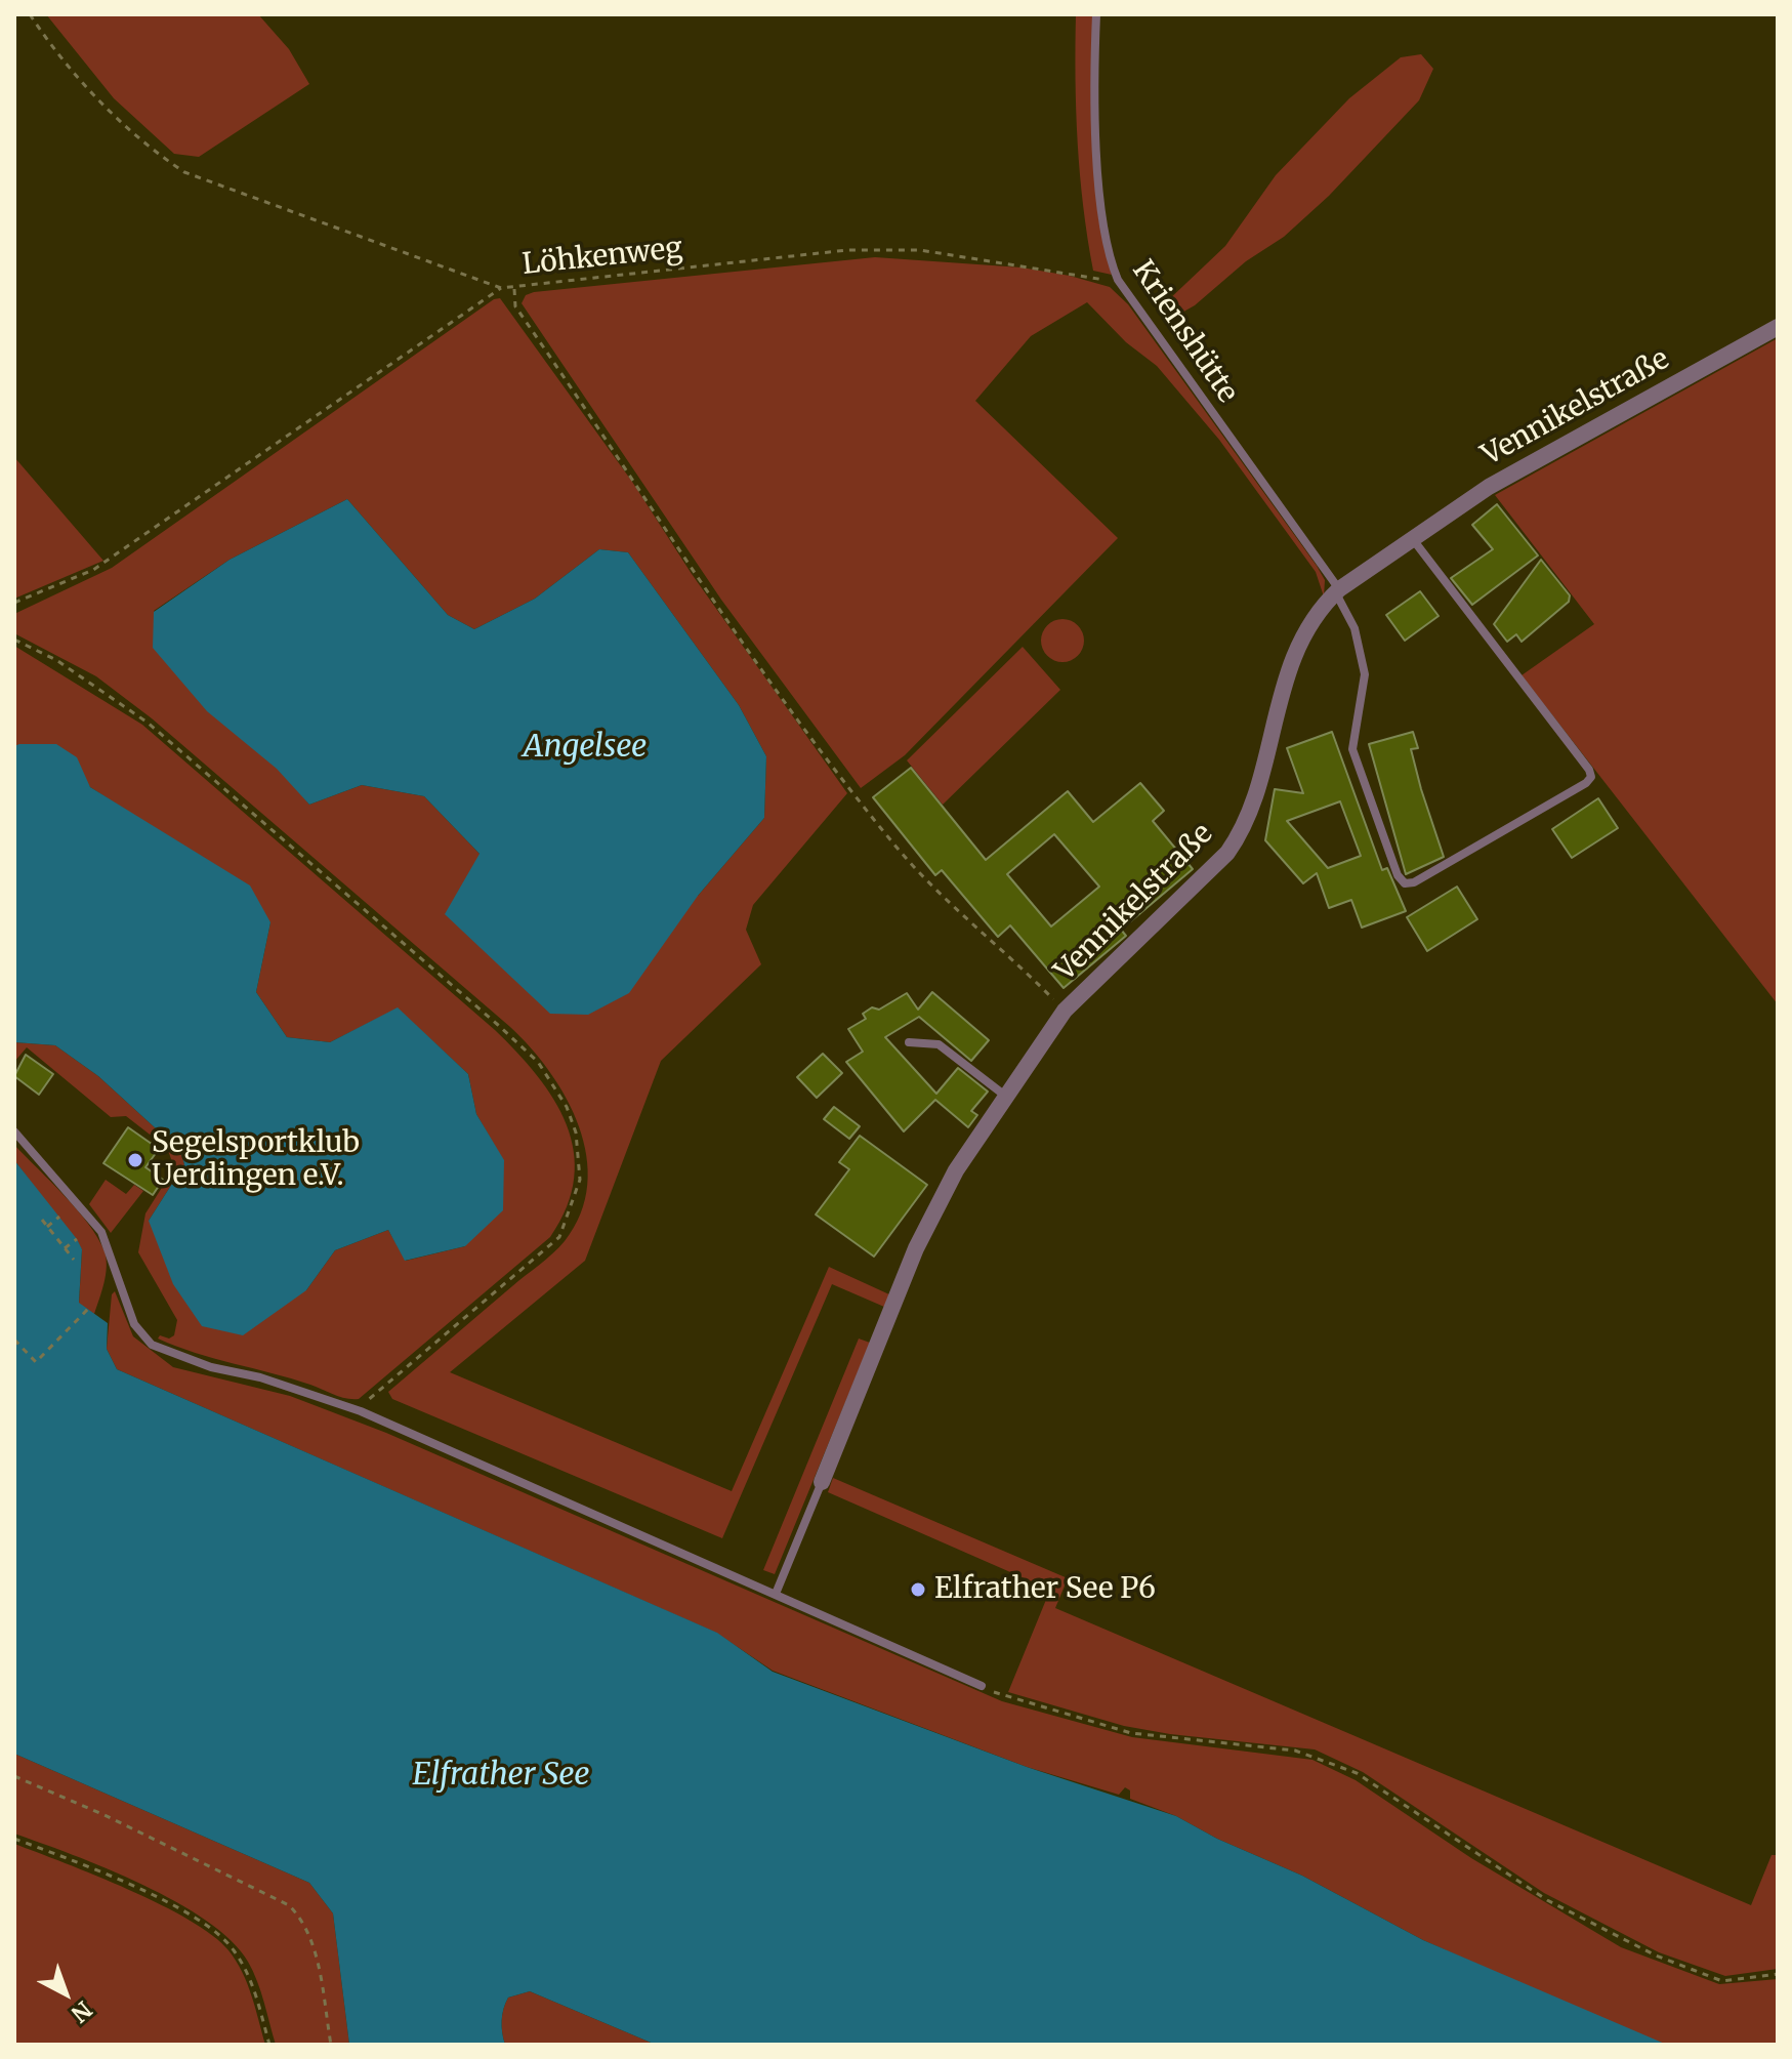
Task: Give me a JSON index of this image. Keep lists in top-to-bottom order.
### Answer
{
  "streets": {
    "street": ["Vennikelstraße"],
    "lane": ["Krienshütte"],
    "path": ["Löhkenweg"]
  },
  "crossings": [
    ["Löhkenweg", "Krienshütte"],
    ["Krienshütte", "Vennikelstraße"]
  ],
  "water": ["Angelsee", "Elfrather See"],
  "places": ["Segelsportklub Uerdingen e.V.", "Elfrather See P6"],
  "north": "bottom right"
}
